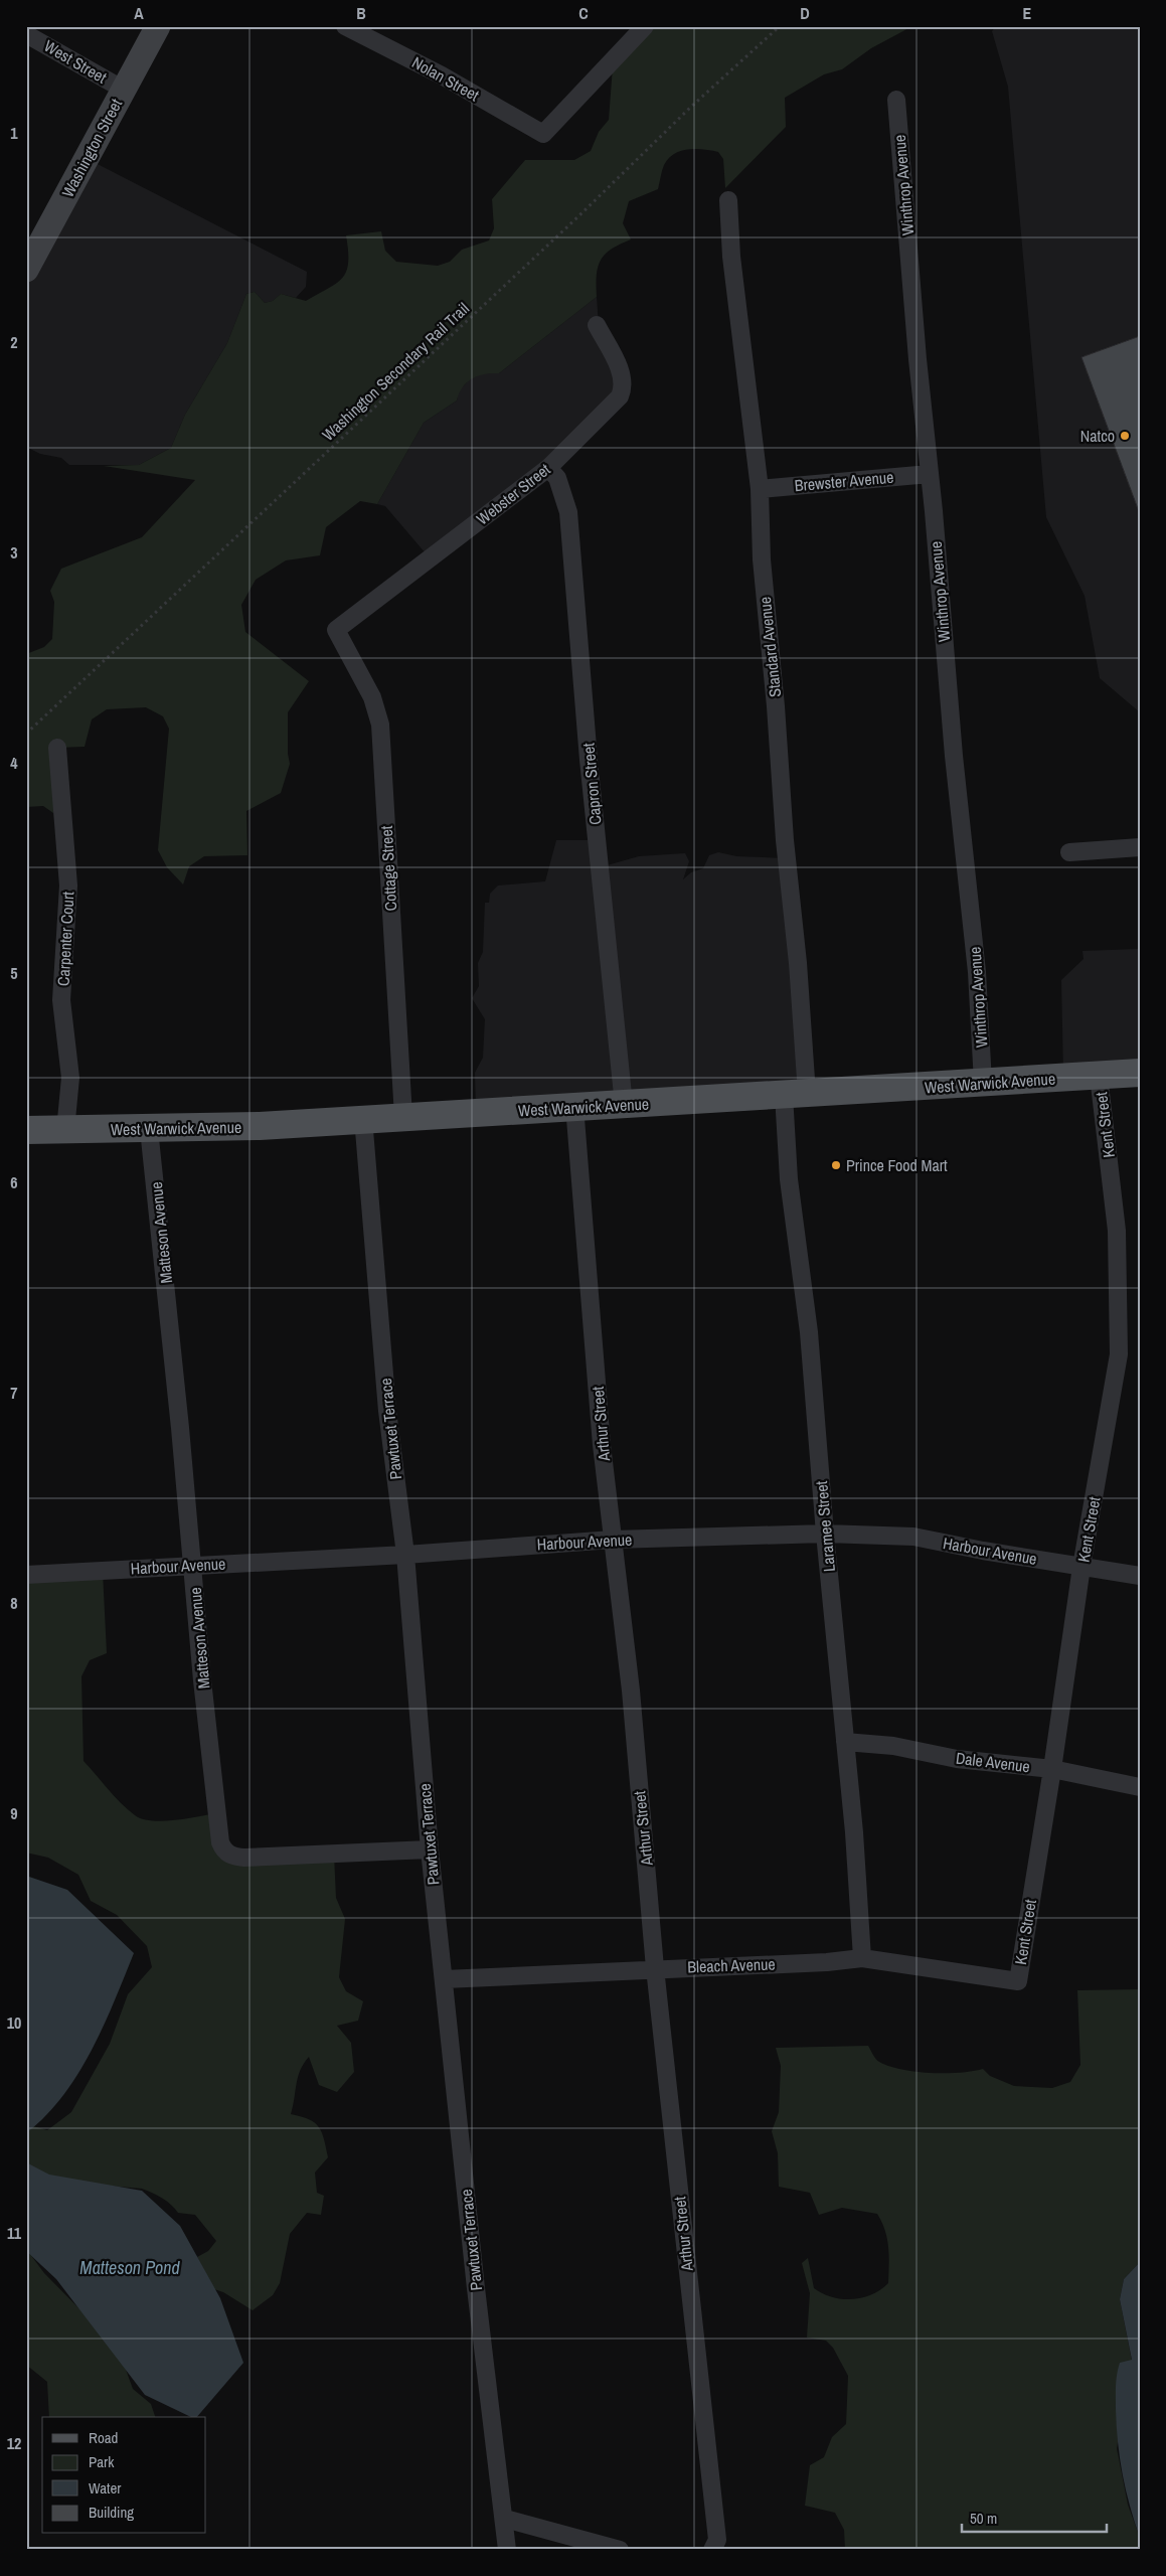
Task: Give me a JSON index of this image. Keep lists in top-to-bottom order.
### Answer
{
  "streets": {
    "main road": ["Washington Street", "West Warwick Avenue"],
    "street": [
      "West Street",
      "Nolan Street",
      "Winthrop Avenue",
      "Brewster Avenue",
      "Webster Street",
      "Standard Avenue",
      "Capron Street",
      "Cottage Street",
      "Carpenter Court",
      "Kent Street",
      "Matteson Avenue",
      "Arthur Street",
      "Pawtuxet Terrace",
      "Laramee Street",
      "Harbour Avenue",
      "Dale Avenue",
      "Bleach Avenue"
    ],
    "path": ["Washington Secondary Rail Trail"]
  },
  "crossings": [
    ["West Street", "Washington Street"],
    ["Winthrop Avenue", "Brewster Avenue"],
    ["Winthrop Avenue", "West Warwick Avenue"],
    ["Brewster Avenue", "Standard Avenue"],
    ["Webster Street", "Capron Street"],
    ["Webster Street", "Cottage Street"],
    ["Standard Avenue", "West Warwick Avenue"],
    ["Standard Avenue", "Laramee Street"],
    ["Capron Street", "West Warwick Avenue"],
    ["Cottage Street", "West Warwick Avenue"],
    ["Carpenter Court", "West Warwick Avenue"],
    ["West Warwick Avenue", "Kent Street"],
    ["West Warwick Avenue", "Matteson Avenue"],
    ["West Warwick Avenue", "Arthur Street"],
    ["West Warwick Avenue", "Pawtuxet Terrace"],
    ["West Warwick Avenue", "Laramee Street"],
    ["Kent Street", "Harbour Avenue"],
    ["Kent Street", "Dale Avenue"],
    ["Kent Street", "Bleach Avenue"],
    ["Matteson Avenue", "Pawtuxet Terrace"],
    ["Matteson Avenue", "Harbour Avenue"],
    ["Arthur Street", "Harbour Avenue"],
    ["Arthur Street", "Bleach Avenue"],
    ["Pawtuxet Terrace", "Harbour Avenue"],
    ["Pawtuxet Terrace", "Bleach Avenue"],
    ["Laramee Street", "Harbour Avenue"],
    ["Laramee Street", "Dale Avenue"],
    ["Laramee Street", "Bleach Avenue"]
  ],
  "water": ["Matteson Pond"],
  "places": ["Natco", "Prince Food Mart"],
  "legend": [
    "Road",
    "Park",
    "Water",
    "Building"
  ],
  "scale_bar": "50 m",
  "grid": {
    "columns": [
      "A",
      "B",
      "C",
      "D",
      "E"
    ],
    "rows": [
      "1",
      "2",
      "3",
      "4",
      "5",
      "6",
      "7",
      "8",
      "9",
      "10",
      "11",
      "12"
    ]
  }
}
